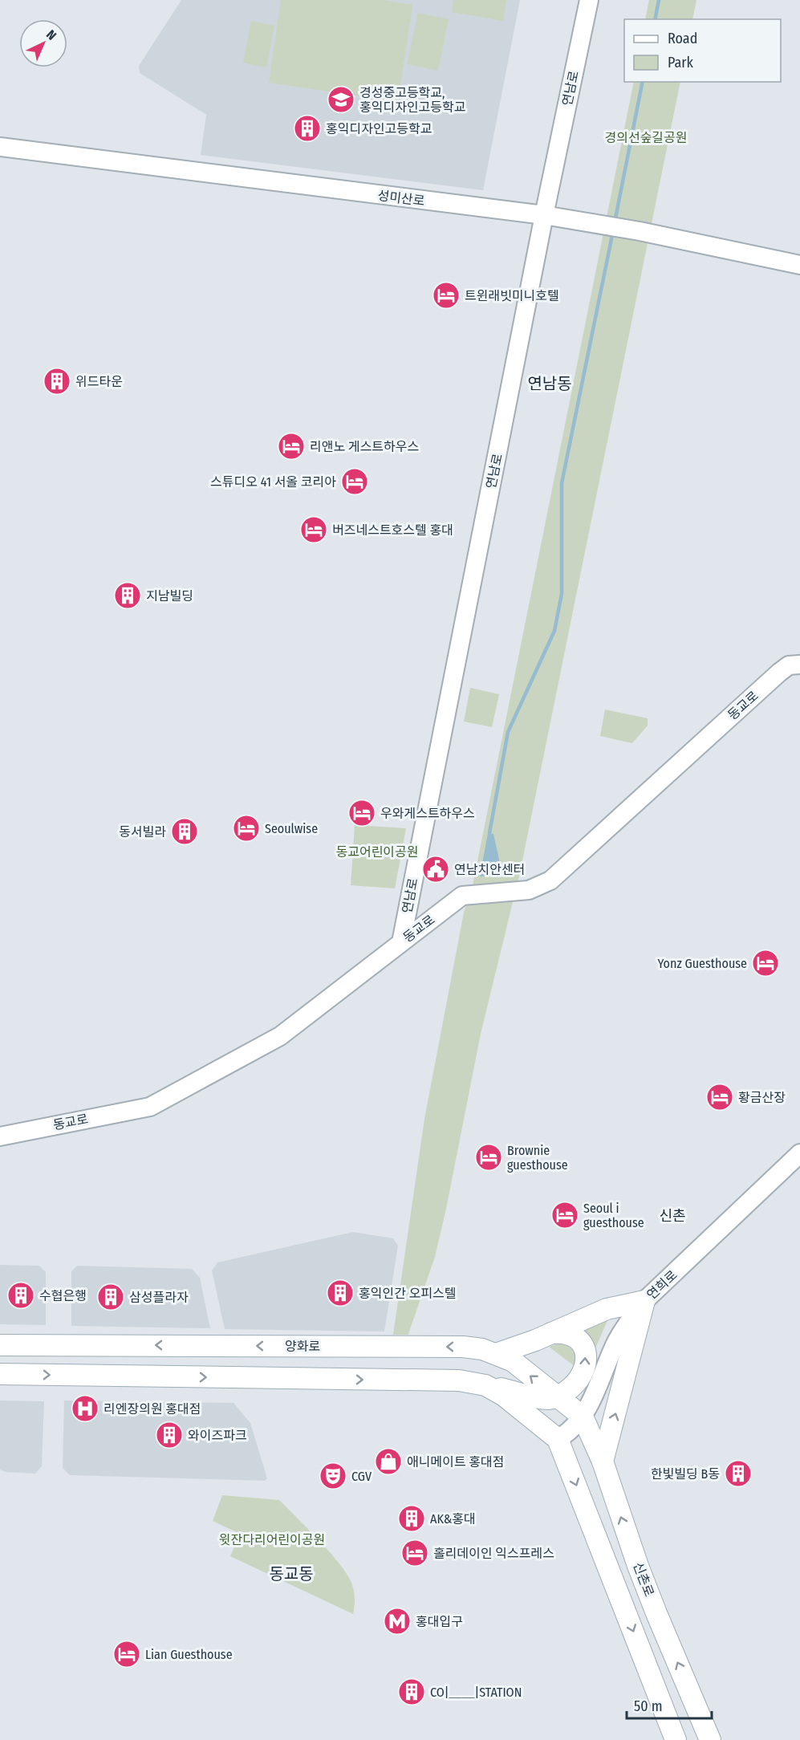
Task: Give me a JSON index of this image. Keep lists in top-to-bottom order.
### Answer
{
  "streets": {
    "main road": ["양화로", "신촌로"],
    "street": [
      "연남로",
      "성미산로",
      "동교로",
      "연희로"
    ]
  },
  "crossings": [
    ["연남로", "성미산로"],
    ["연남로", "동교로"],
    ["연희로", "양화로"],
    ["연희로", "신촌로"],
    ["양화로", "신촌로"]
  ],
  "districts": ["연남동", "신촌", "동교동"],
  "parks": ["경의선숲길공원", "동교어린이공원", "윗잔다리어린이공원"],
  "places": {
    "school or university": ["경성중고등학교, 홍익디자인고등학교"],
    "building": [
      "홍익디자인고등학교",
      "위드타운",
      "지남빌딩",
      "동서빌라",
      "홍익인간 오피스텔",
      "수협은행",
      "삼성플라자",
      "와이즈파크",
      "한빛빌딩 B동",
      "AK&홍대",
      "CO|＿＿|STATION"
    ],
    "hotel": [
      "트윈래빗미니호텔",
      "리앤노 게스트하우스",
      "스튜디오 41 서올 코리아",
      "버즈네스트호스텔 홍대",
      "우와게스트하우스",
      "Seoulwise",
      "Yonz Guesthouse",
      "황금산장",
      "Brownie guesthouse",
      "Seoul i guesthouse",
      "홀리데이인 익스프레스",
      "Lian Guesthouse"
    ],
    "public building": ["연남치안센터"],
    "hospital": ["리엔장의원 홍대점"],
    "shop": ["애니메이트 홍대점"],
    "theatre": ["CGV"],
    "metro station": ["홍대입구"]
  },
  "legend": ["Road", "Park"],
  "scale_bar": "50 m",
  "north": "top right"
}
